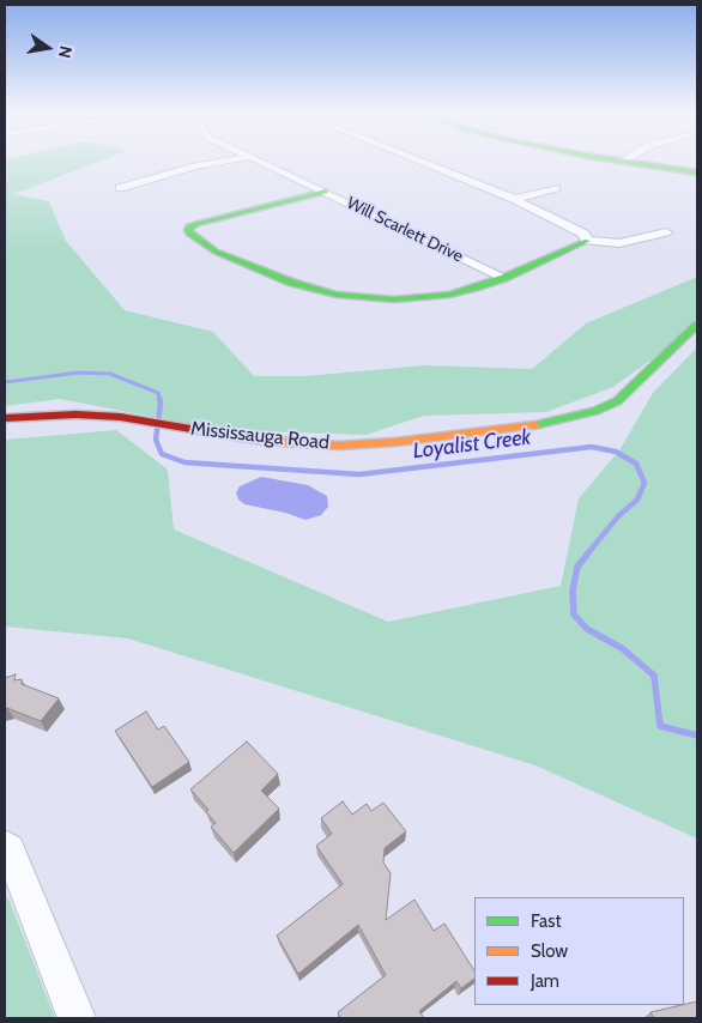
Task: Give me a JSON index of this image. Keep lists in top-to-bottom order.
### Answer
{
  "streets": {
    "street": ["Will Scarlett Drive", "Mississauga Road"]
  },
  "water": ["Loyalist Creek"],
  "legend": ["Fast", "Slow", "Jam"],
  "north": "right"
}
